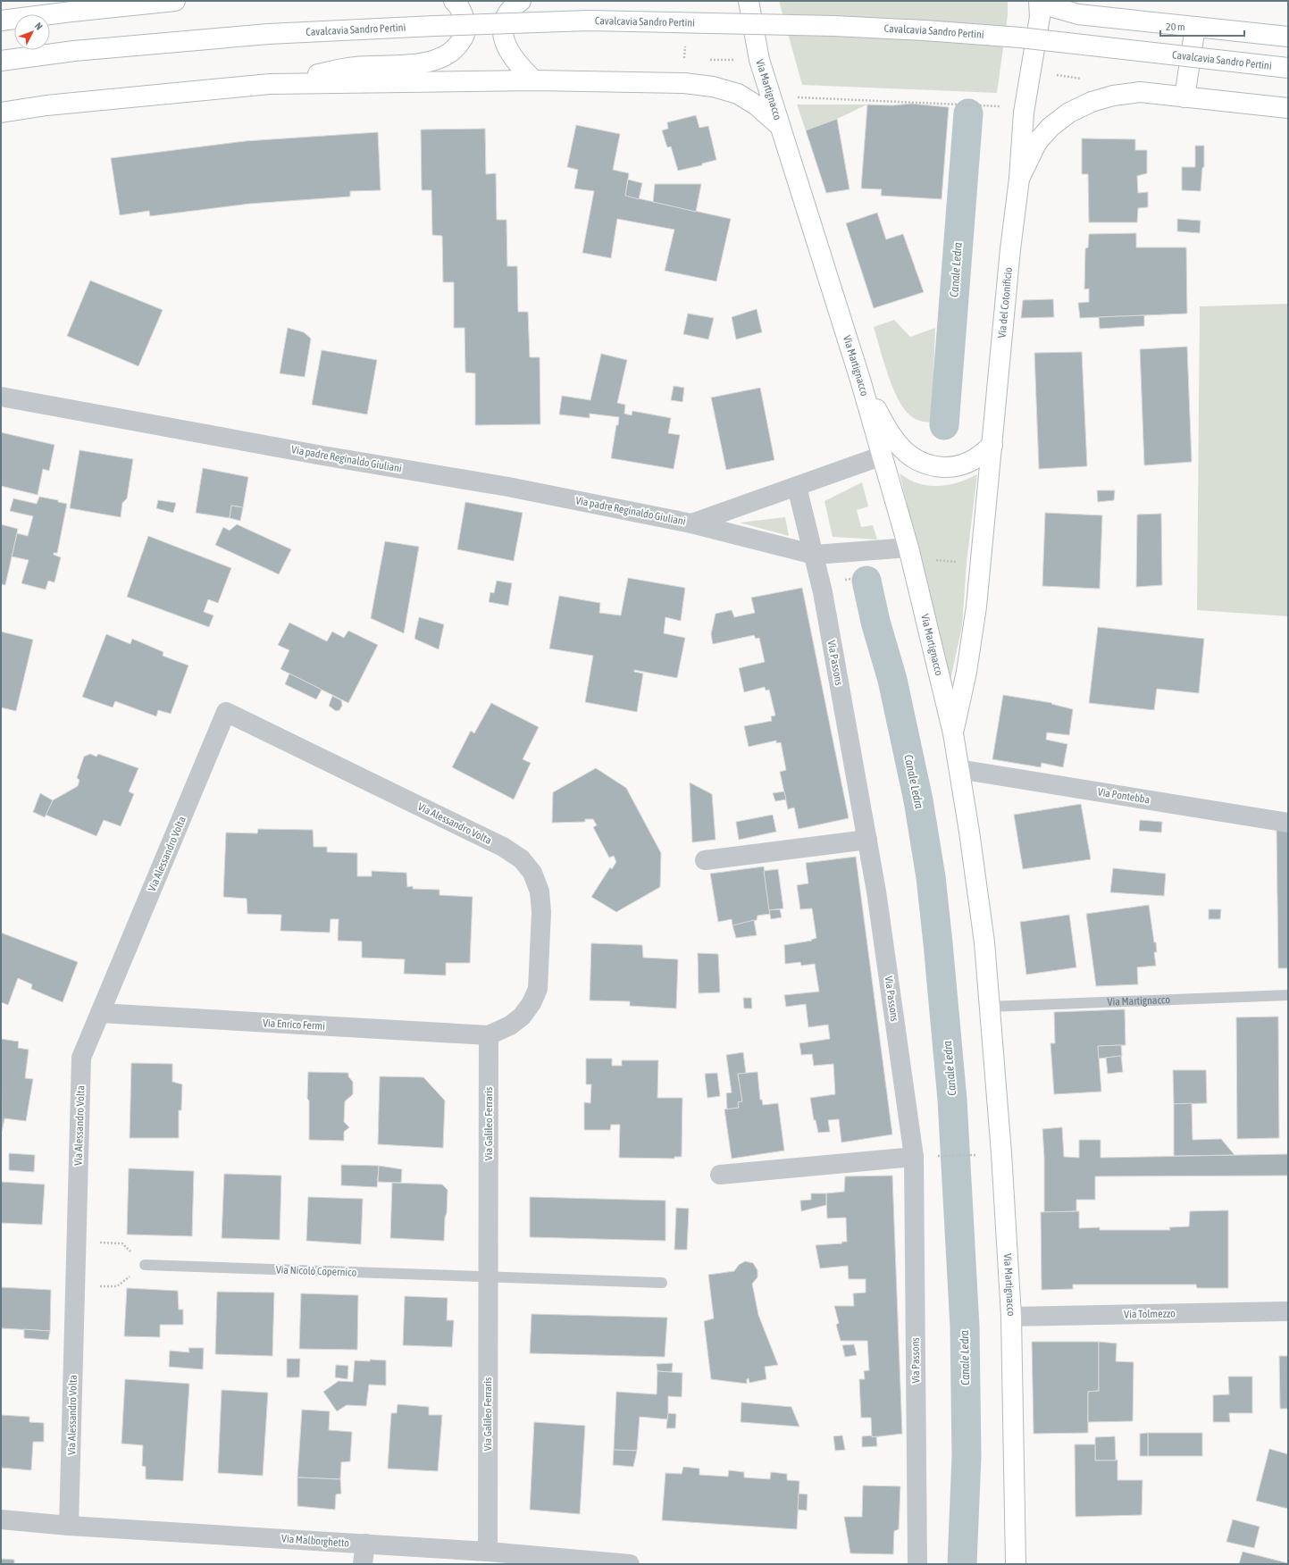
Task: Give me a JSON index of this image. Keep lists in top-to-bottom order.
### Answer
{
  "streets": {
    "main road": ["Cavalcavia Sandro Pertini", "Via Martignacco", "Via del Cotonificio"],
    "street": [
      "Via padre Reginaldo Giuliani",
      "Via Passons",
      "Via Pontebba",
      "Via Alessandro Volta",
      "Via Enrico Fermi",
      "Via Galileo Ferraris",
      "Via Tolmezzo",
      "Via Malborghetto"
    ],
    "lane": ["Via Nicolò Copernico"]
  },
  "crossings": [
    ["Via Martignacco", "Via del Cotonificio"],
    ["Via Martignacco", "Via padre Reginaldo Giuliani"],
    ["Via Martignacco", "Via Pontebba"],
    ["Via Martignacco", "Via Tolmezzo"],
    ["Via padre Reginaldo Giuliani", "Via Passons"],
    ["Via Alessandro Volta", "Via Enrico Fermi"],
    ["Via Alessandro Volta", "Via Galileo Ferraris"],
    ["Via Alessandro Volta", "Via Malborghetto"],
    ["Via Enrico Fermi", "Via Galileo Ferraris"],
    ["Via Galileo Ferraris", "Via Nicolò Copernico"],
    ["Via Galileo Ferraris", "Via Malborghetto"]
  ],
  "water": ["Canale Ledra"],
  "scale_bar": "20 m",
  "north": "top right"
}
